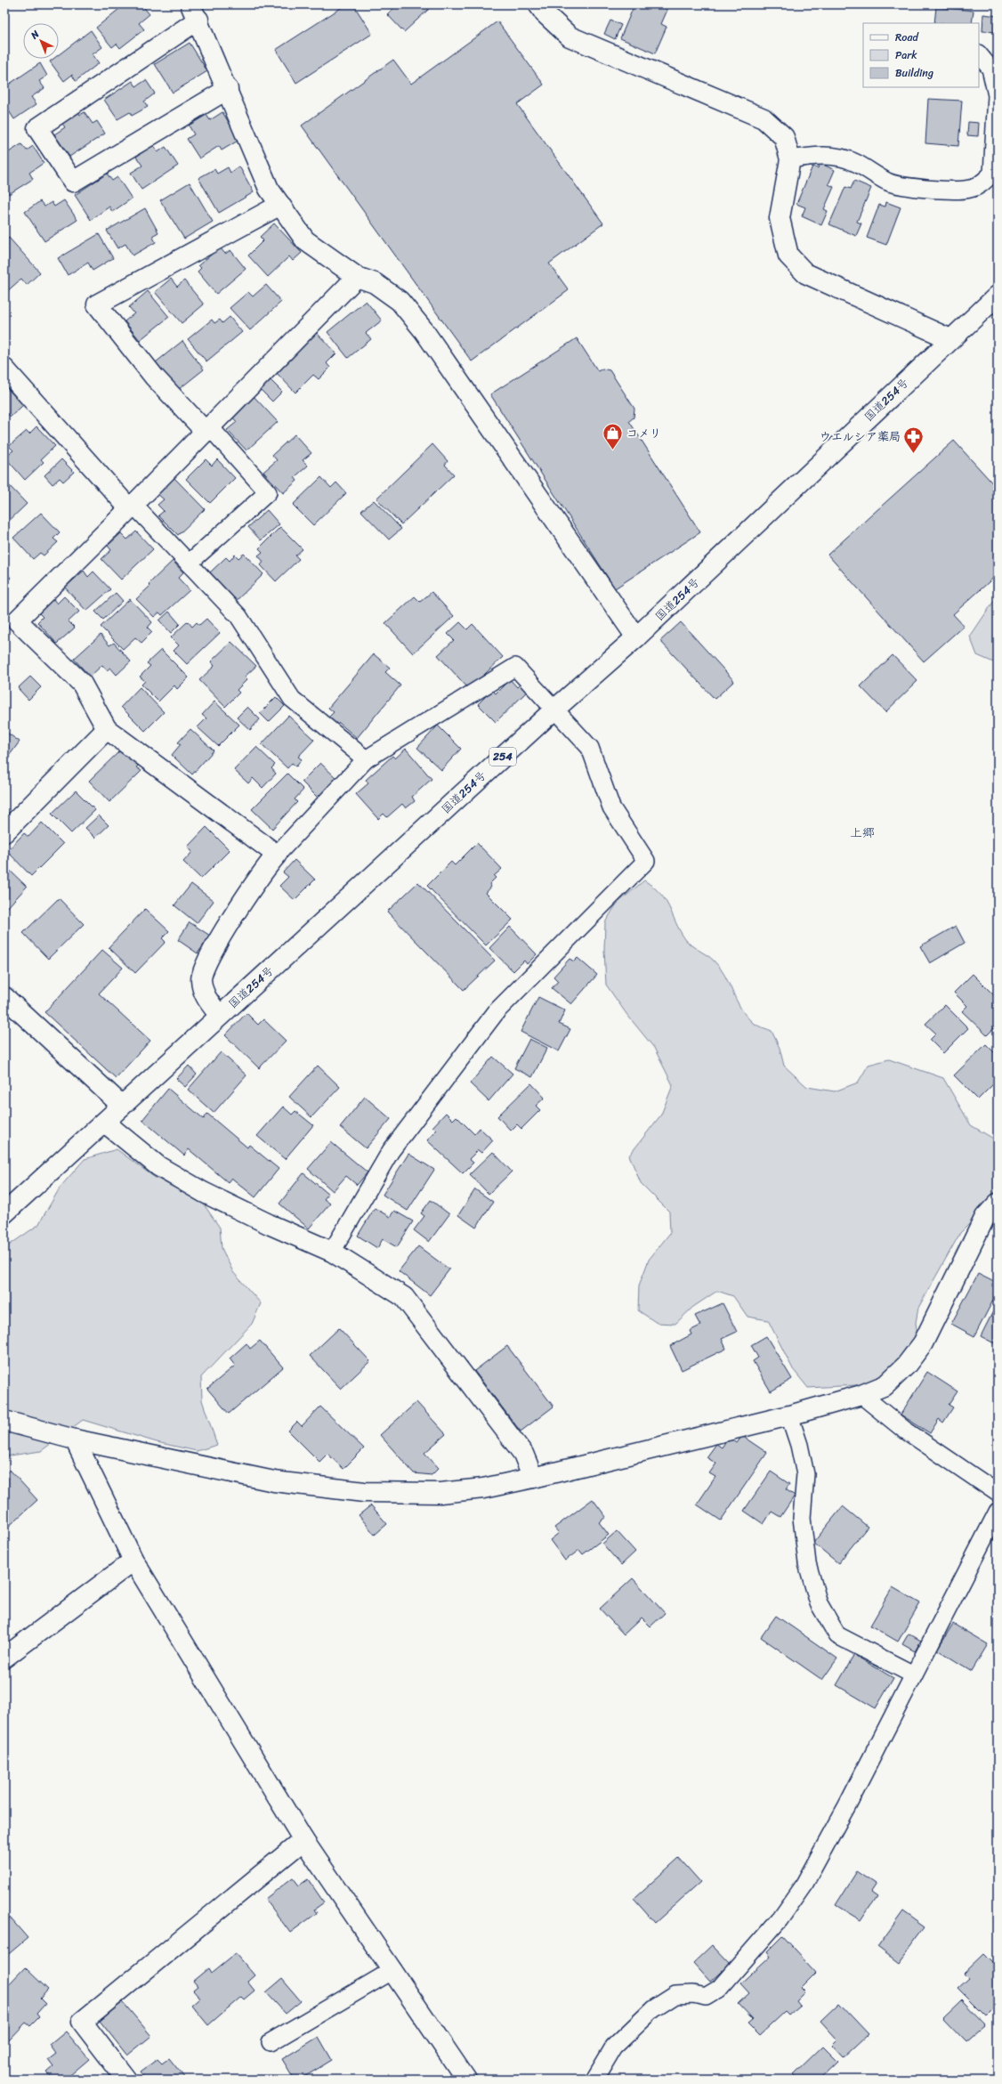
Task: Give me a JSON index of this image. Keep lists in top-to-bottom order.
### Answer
{
  "streets": {
    "main road": ["国道254号", "254"]
  },
  "districts": ["上郷"],
  "places": {
    "shop": ["コメリ"],
    "pharmacy": ["ウエルシア薬局"]
  },
  "legend": ["Road", "Park", "Building"],
  "north": "top left"
}
